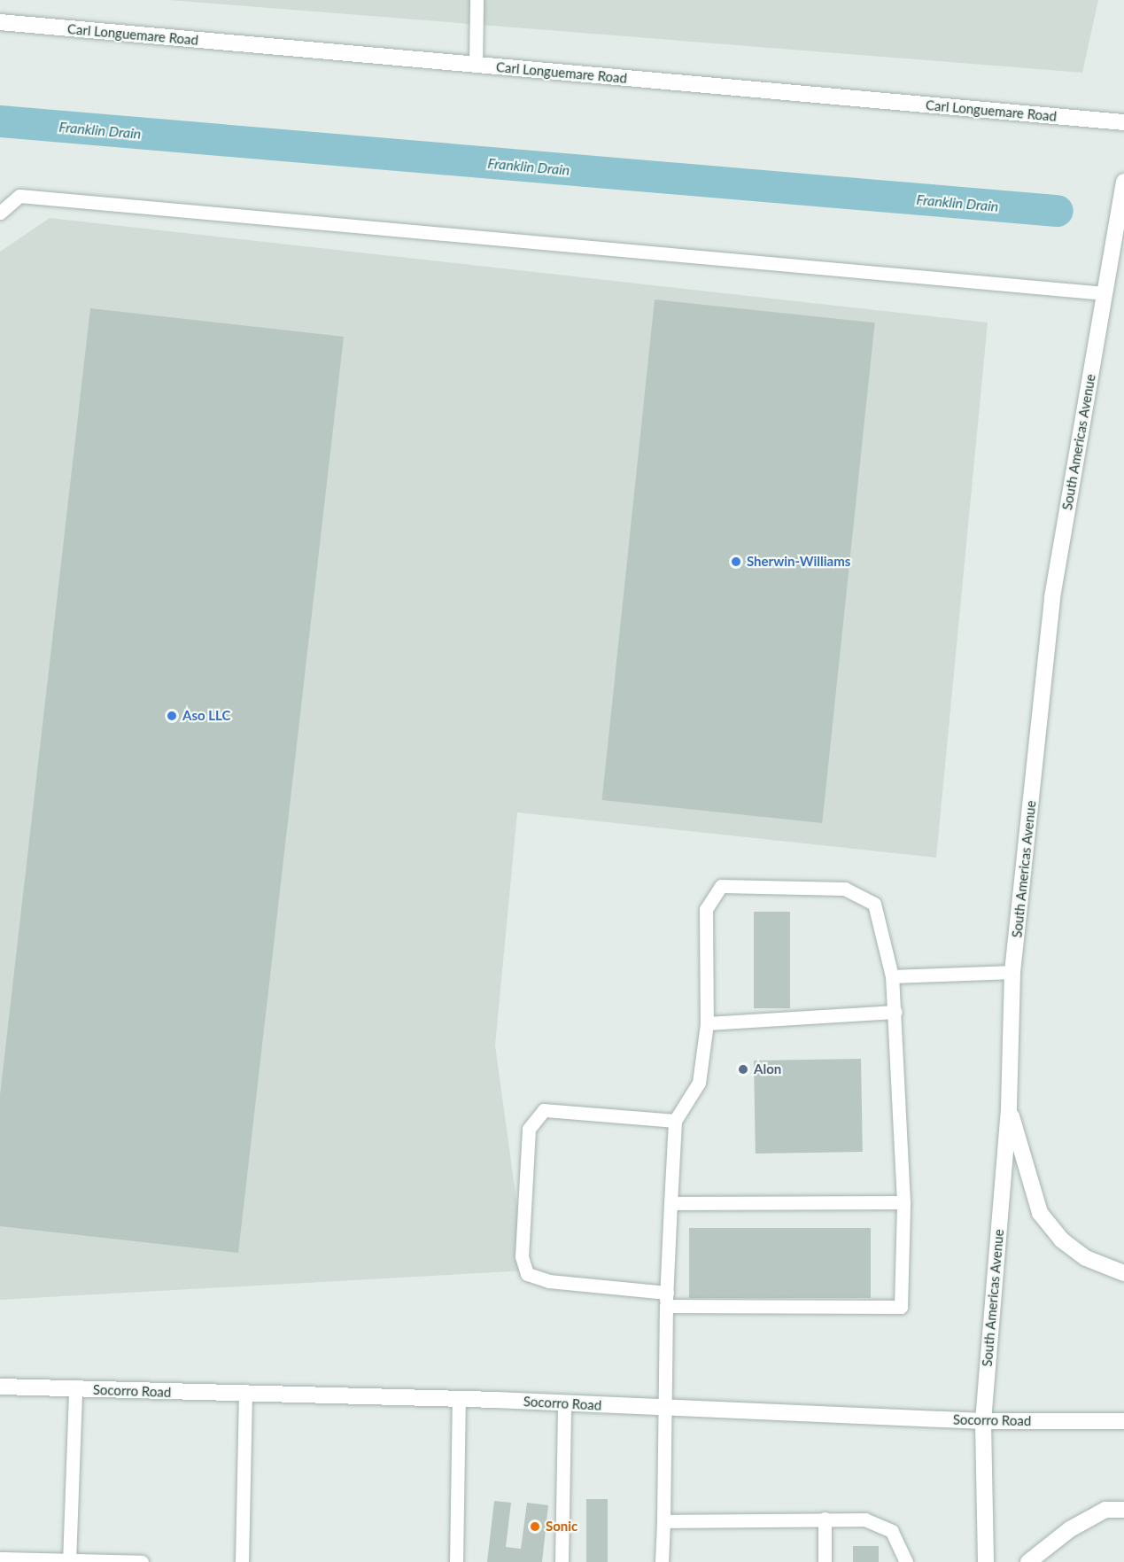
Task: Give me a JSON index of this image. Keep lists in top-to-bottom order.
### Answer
{
  "streets": {
    "main road": ["Carl Longuemare Road", "South Americas Avenue", "Socorro Road"]
  },
  "crossings": [
    ["South Americas Avenue", "Socorro Road"]
  ],
  "water": ["Franklin Drain"],
  "places": [
    "Sherwin-Williams",
    "Aso LLC",
    "Alon",
    "Sonic"
  ]
}
